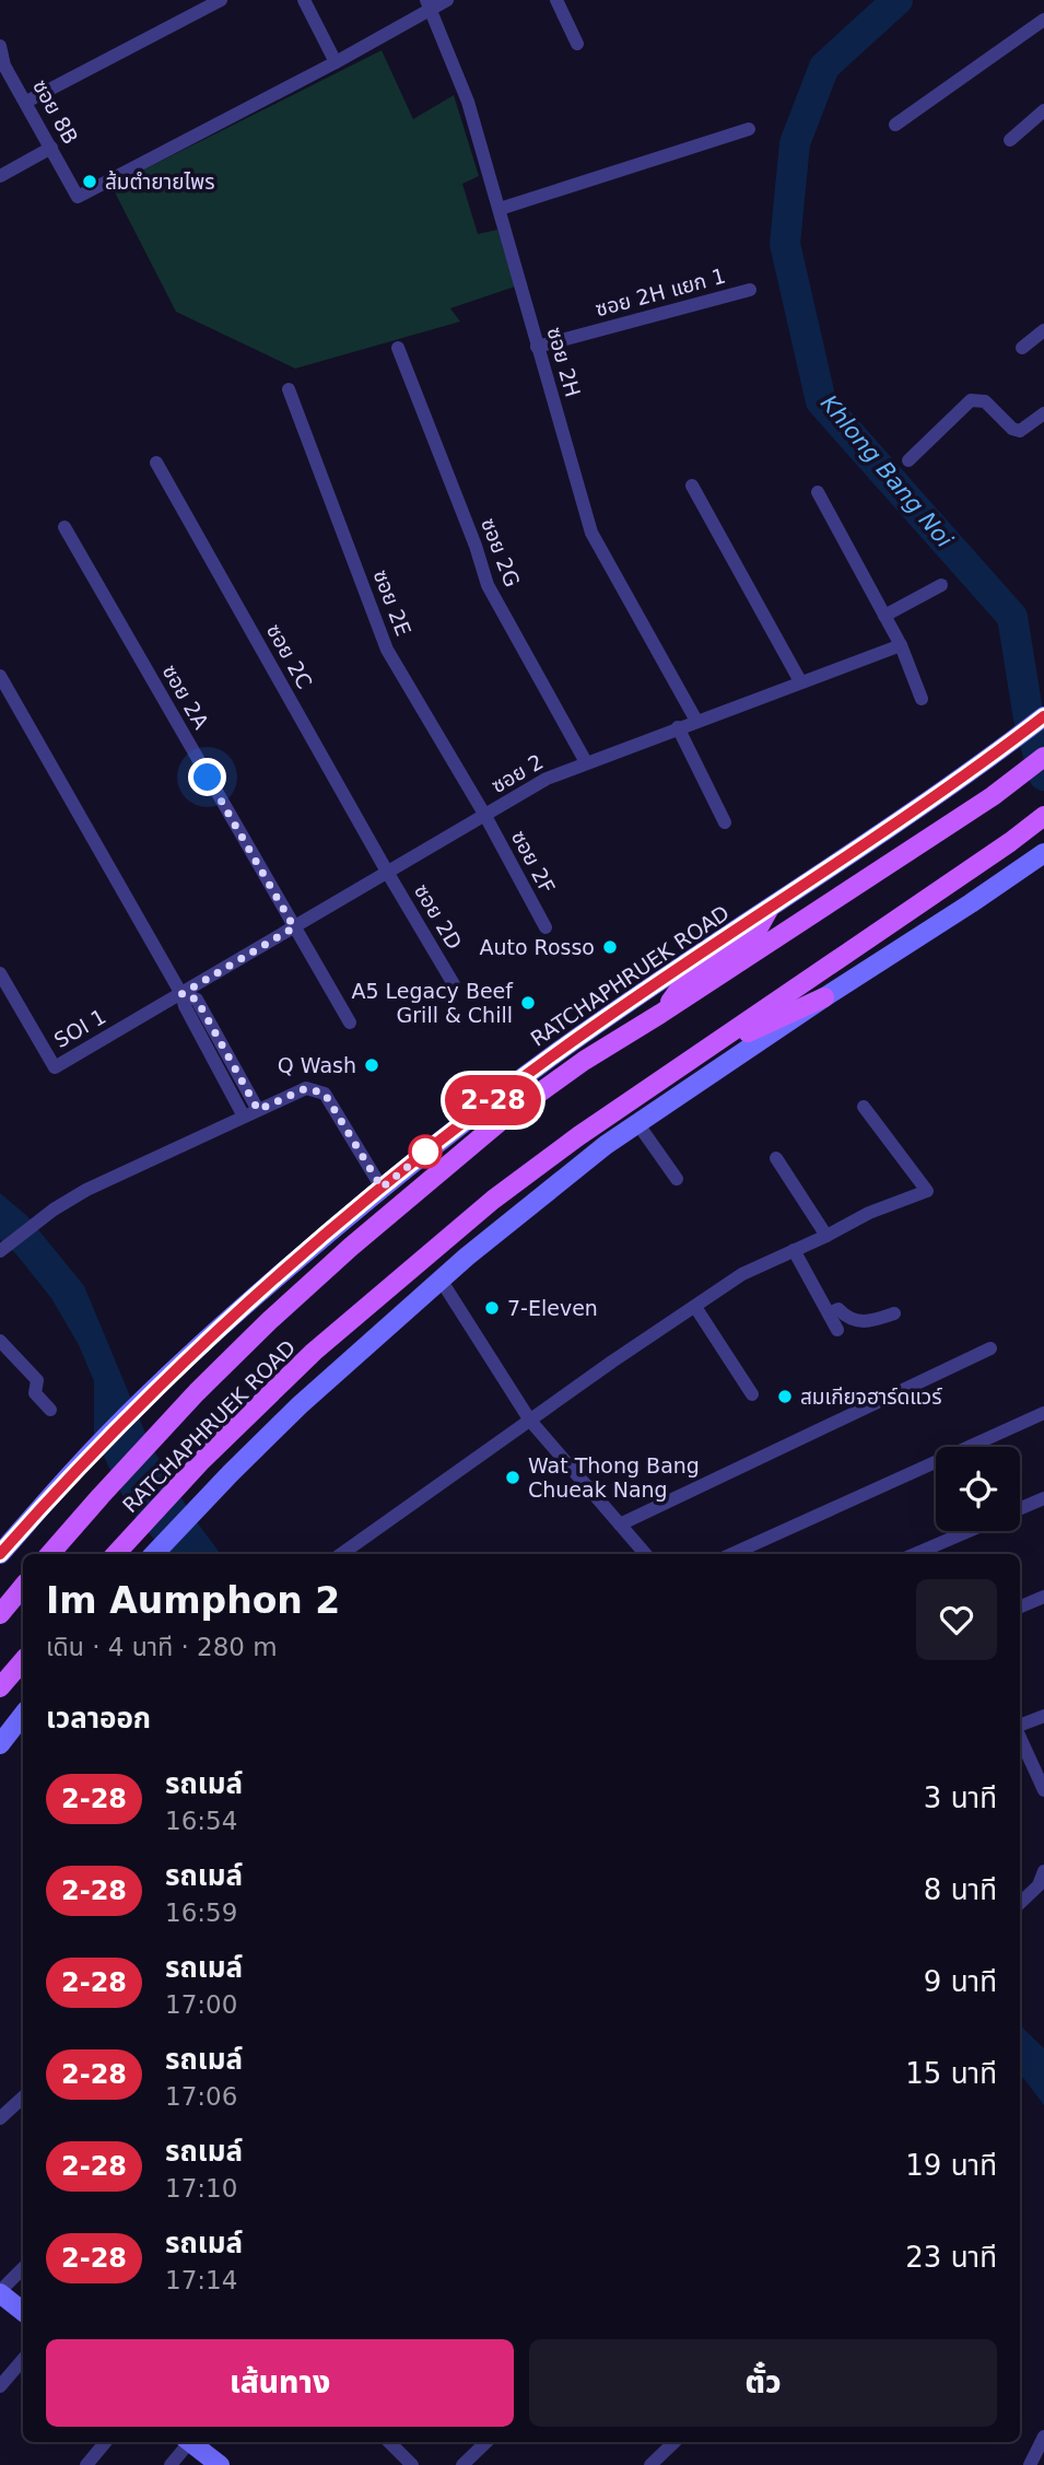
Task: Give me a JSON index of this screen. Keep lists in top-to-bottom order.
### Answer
{
  "streets": {
    "main road": ["RATCHAPHRUEK ROAD"],
    "street": [
      "ซอย 8B",
      "ซอย 2H แยก 1",
      "ซอย 2H",
      "ซอย 2G",
      "ซอย 2E",
      "ซอย 2C",
      "ซอย 2A",
      "ซอย 2",
      "ซอย 2F",
      "ซอย 2D",
      "SOI 1"
    ]
  },
  "crossings": [
    ["ซอย 2H แยก 1", "ซอย 2H"],
    ["ซอย 2H", "ซอย 2"],
    ["ซอย 2G", "ซอย 2"],
    ["ซอย 2E", "ซอย 2"],
    ["ซอย 2E", "ซอย 2F"],
    ["ซอย 2C", "ซอย 2"],
    ["ซอย 2C", "ซอย 2D"],
    ["ซอย 2A", "ซอย 2"],
    ["ซอย 2", "ซอย 2F"],
    ["ซอย 2", "ซอย 2D"],
    ["ซอย 2", "SOI 1"]
  ],
  "water": ["Khlong Bang Noi"],
  "places": [
    "ส้มตำยายไพร",
    "Auto Rosso",
    "A5 Legacy Beef Grill & Chill",
    "Q Wash",
    "7-Eleven",
    "สมเกียจฮาร์ดแวร์",
    "Wat Thong Bang Chueak Nang"
  ],
  "lines": ["bus line 2-28"],
  "page": {
    "on_map": "2-28",
    "heading": [
      ["Im Aumphon 2", "เดิน · 4 นาที · 280 m"],
      "เวลาออก"
    ],
    "list": [
      {
        "mark": "2-28",
        "name": "รถเมล์",
        "note": "16:54",
        "value": "3 นาที"
      },
      {
        "mark": "2-28",
        "name": "รถเมล์",
        "note": "16:59",
        "value": "8 นาที"
      },
      {
        "mark": "2-28",
        "name": "รถเมล์",
        "note": "17:00",
        "value": "9 นาที"
      },
      {
        "mark": "2-28",
        "name": "รถเมล์",
        "note": "17:06",
        "value": "15 นาที"
      },
      {
        "mark": "2-28",
        "name": "รถเมล์",
        "note": "17:10",
        "value": "19 นาที"
      },
      {
        "mark": "2-28",
        "name": "รถเมล์",
        "note": "17:14",
        "value": "23 นาที"
      }
    ],
    "buttons": ["เส้นทาง", "ตั๋ว"]
  }
}
